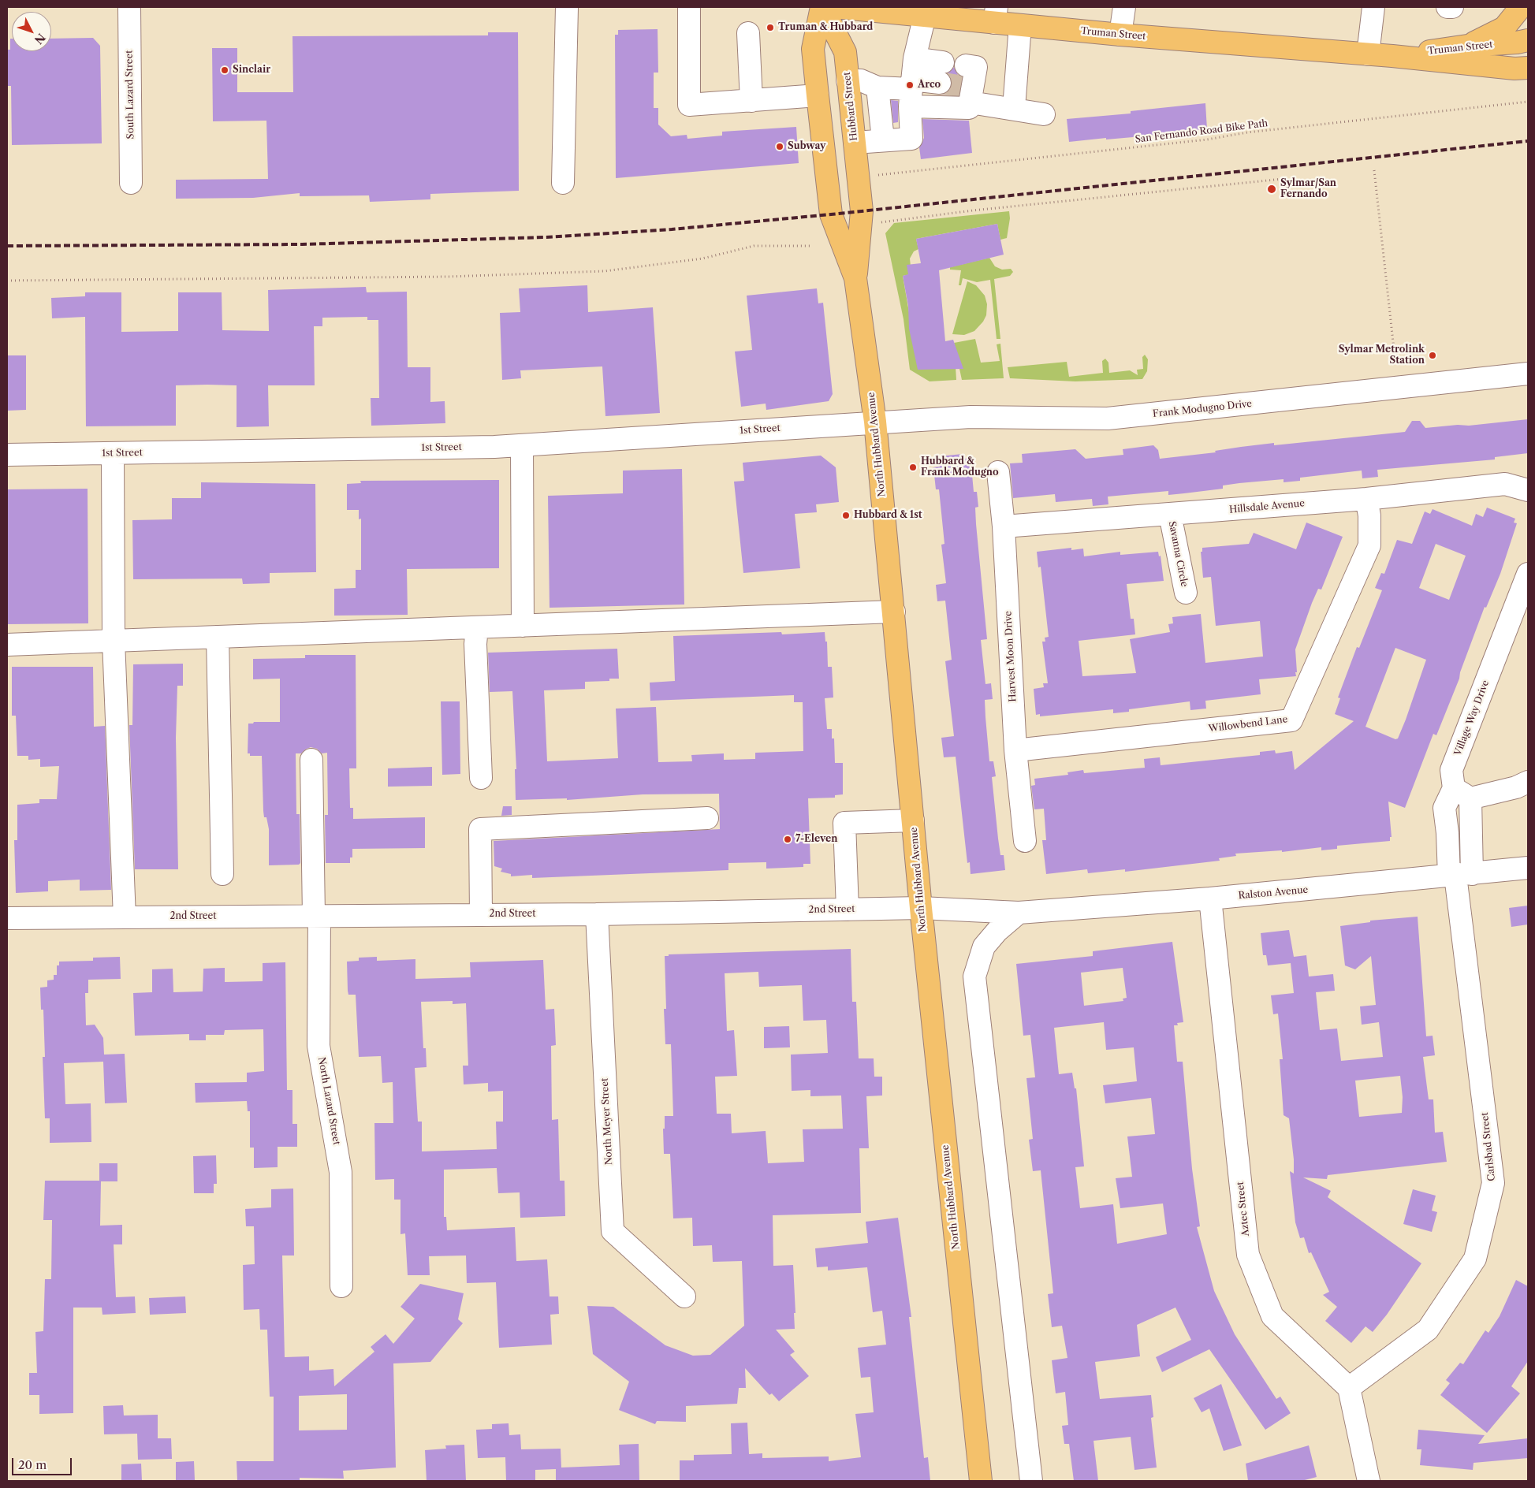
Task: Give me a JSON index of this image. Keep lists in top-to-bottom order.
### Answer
{
  "streets": {
    "main road": ["Truman Street", "Hubbard Street", "North Hubbard Avenue"],
    "street": [
      "South Lazard Street",
      "Frank Modugno Drive",
      "1st Street",
      "Hillsdale Avenue",
      "Savanna Circle",
      "Harvest Moon Drive",
      "Village Way Drive",
      "Willowbend Lane",
      "Ralston Avenue",
      "2nd Street",
      "North Lazard Street",
      "North Meyer Street",
      "Carlsbad Street",
      "Aztec Street"
    ],
    "path": ["San Fernando Road Bike Path"]
  },
  "crossings": [
    ["Hubbard Street", "North Hubbard Avenue"],
    ["Frank Modugno Drive", "1st Street"],
    ["Frank Modugno Drive", "North Hubbard Avenue"],
    ["1st Street", "North Hubbard Avenue"],
    ["North Hubbard Avenue", "2nd Street"],
    ["Hillsdale Avenue", "Savanna Circle"],
    ["Hillsdale Avenue", "Harvest Moon Drive"],
    ["Hillsdale Avenue", "Willowbend Lane"],
    ["Harvest Moon Drive", "Willowbend Lane"],
    ["Village Way Drive", "Carlsbad Street"],
    ["Ralston Avenue", "2nd Street"],
    ["Ralston Avenue", "Carlsbad Street"],
    ["Ralston Avenue", "Aztec Street"],
    ["2nd Street", "North Lazard Street"],
    ["2nd Street", "North Meyer Street"],
    ["Carlsbad Street", "Aztec Street"]
  ],
  "places": [
    "Truman & Hubbard",
    "Sinclair",
    "Arco",
    "Subway",
    "Sylmar/San Fernando",
    "Sylmar Metrolink Station",
    "Hubbard & Frank Modugno",
    "Hubbard & 1st",
    "7-Eleven"
  ],
  "scale_bar": "20 m",
  "north": "bottom right"
}
